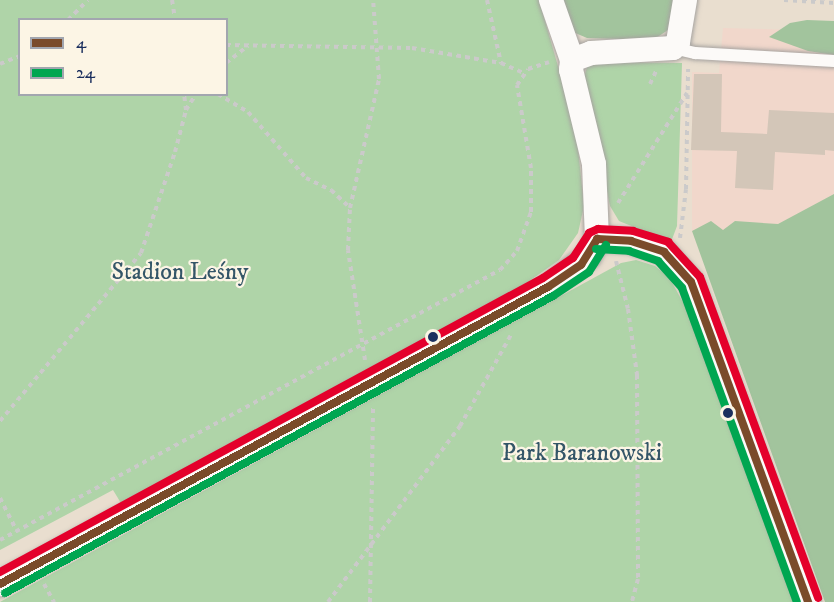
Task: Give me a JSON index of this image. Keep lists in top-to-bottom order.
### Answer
{
  "parks": ["Stadion Leśny", "Park Baranowski"],
  "lines": ["transit line 4", "transit line 24"],
  "legend": ["4", "24"]
}
